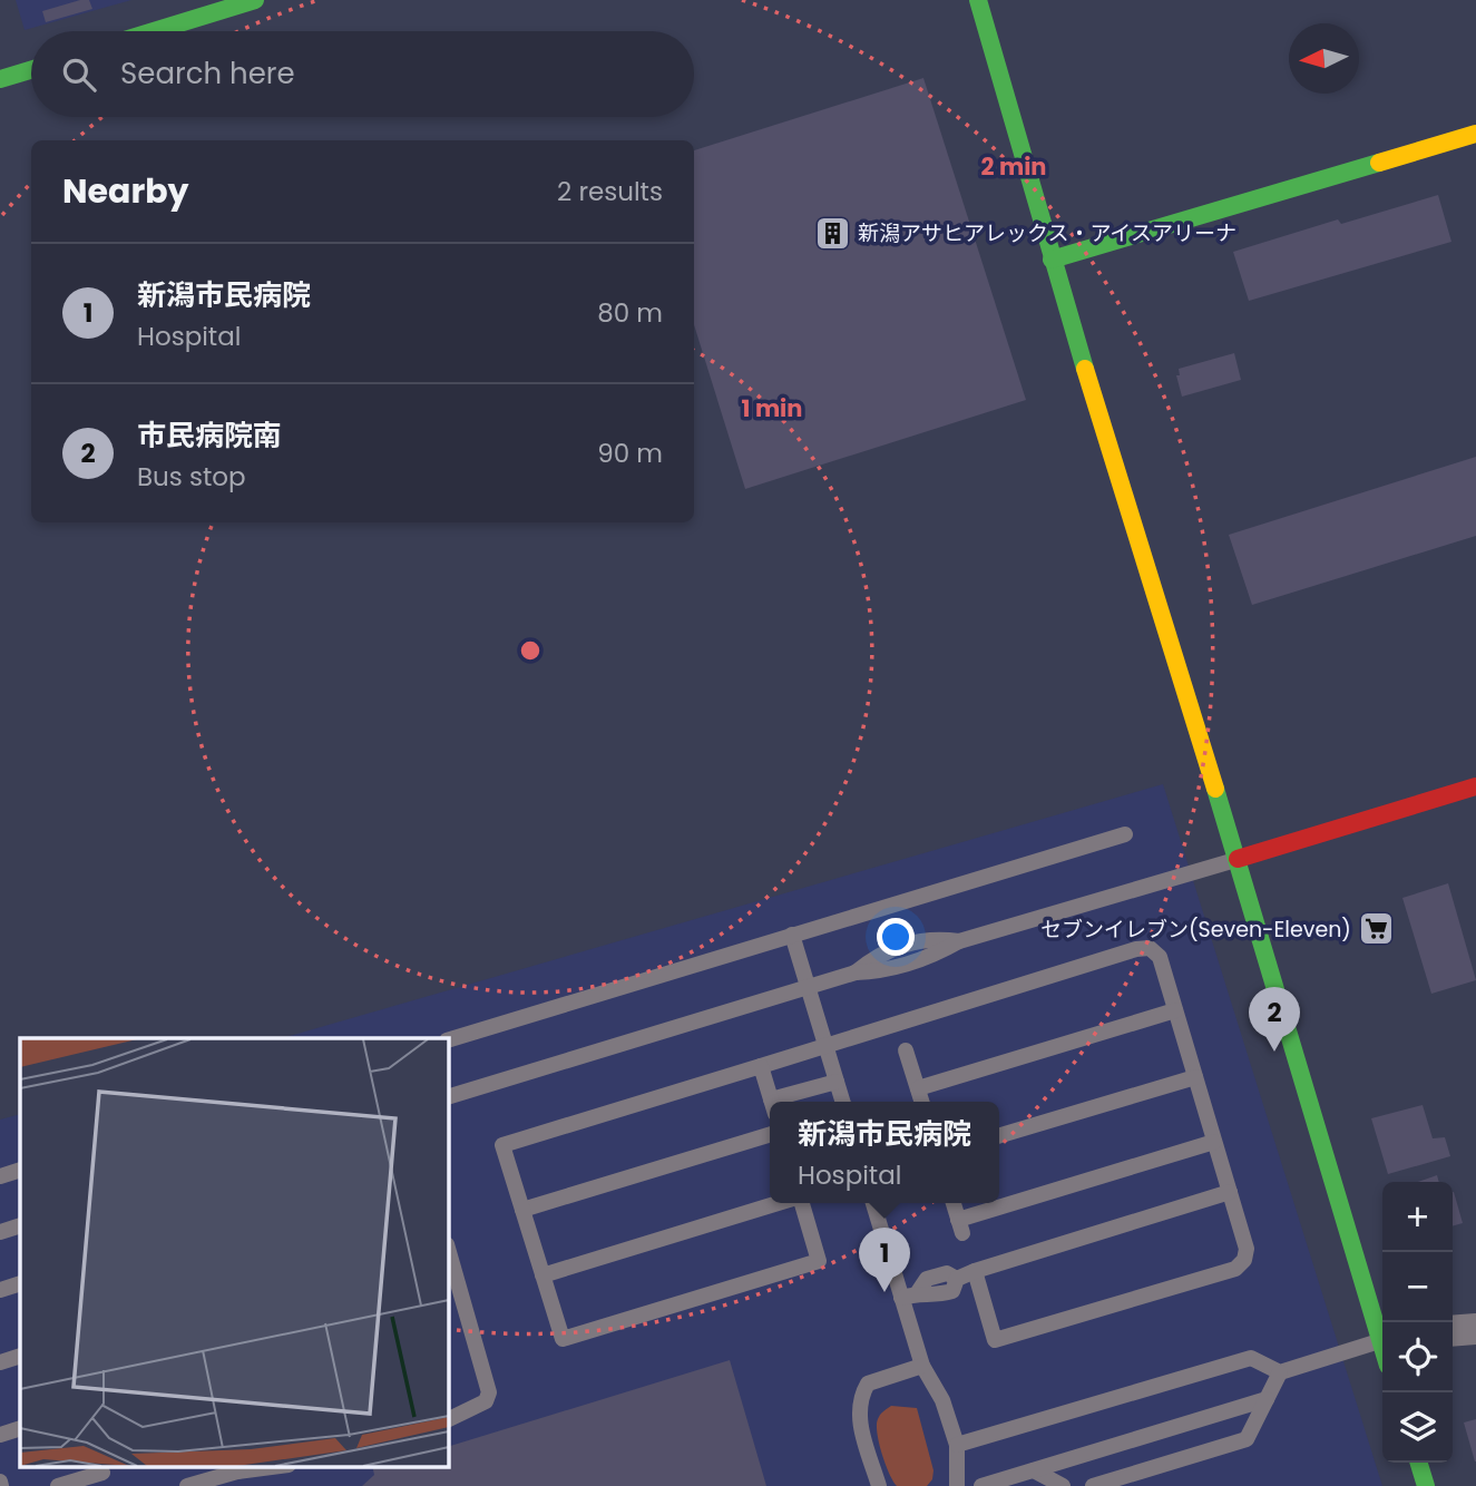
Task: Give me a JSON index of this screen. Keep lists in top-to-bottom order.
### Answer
{
  "places": {
    "building": ["新潟アサヒアレックス・アイスアリーナ"],
    "supermarket": ["セブンイレブン(Seven-Eleven)"]
  },
  "north": "left",
  "page": {
    "search": "Search here",
    "heading": ["Nearby", "2 results"],
    "list": [
      {
        "mark": "1",
        "name": "新潟市民病院",
        "note": "Hospital",
        "value": "80 m"
      },
      {
        "mark": "2",
        "name": "市民病院南",
        "note": "Bus stop",
        "value": "90 m"
      }
    ],
    "pins": ["2", "1"],
    "popup": ["新潟市民病院", "Hospital"],
    "map_buttons": ["+", "−"]
  },
  "rings": ["2 min", "1 min"]
}
